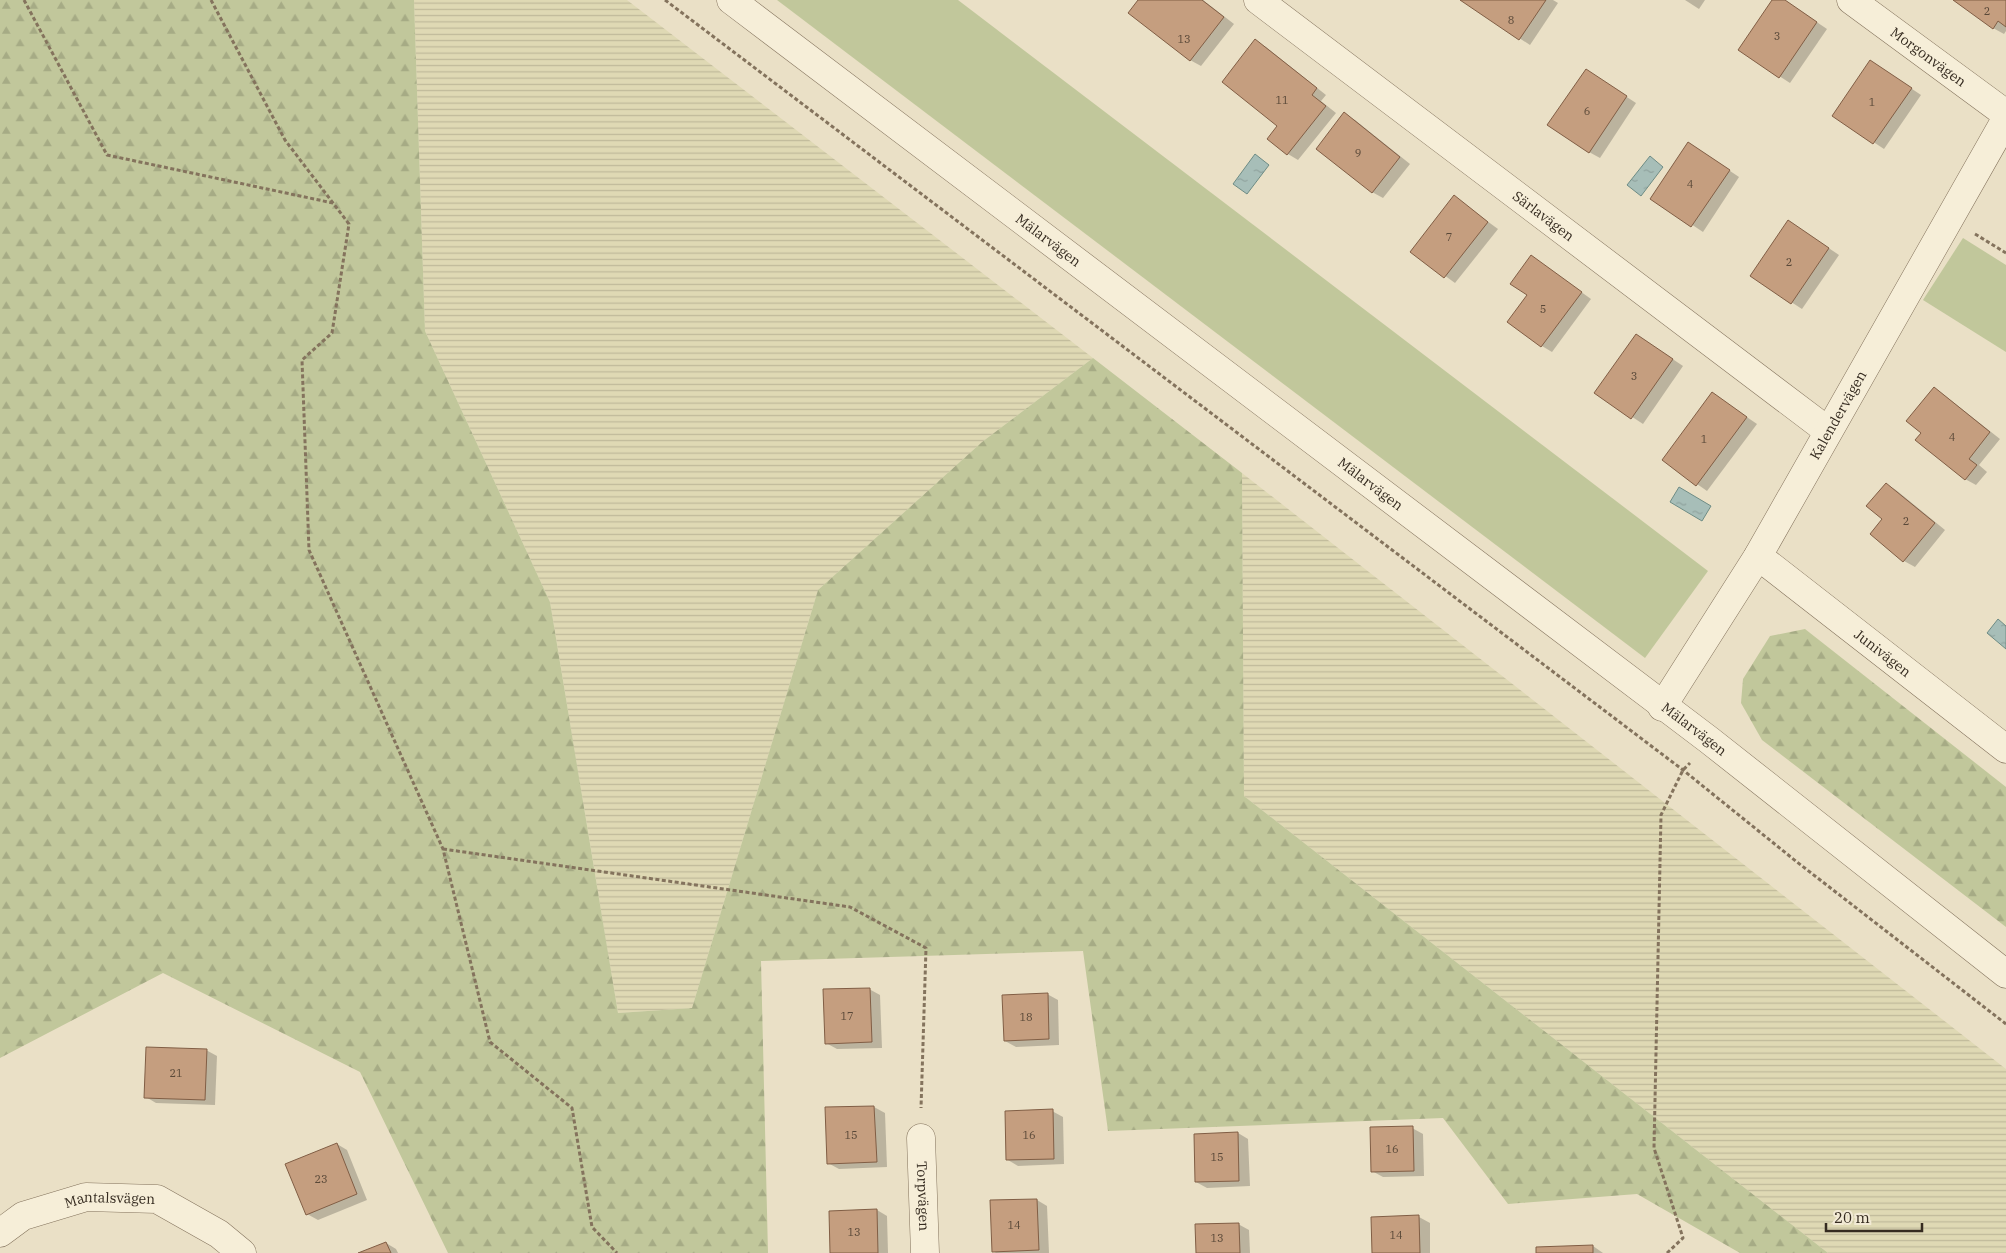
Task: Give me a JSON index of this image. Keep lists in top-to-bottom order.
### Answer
{
  "streets": {
    "street": [
      "Morgonvägen",
      "Särlavägen",
      "Mälarvägen",
      "Kalendervägen",
      "Junivägen",
      "Torpvägen",
      "Mantalsvägen"
    ]
  },
  "crossings": [
    ["Särlavägen", "Kalendervägen"],
    ["Mälarvägen", "Kalendervägen"],
    ["Kalendervägen", "Junivägen"]
  ],
  "house_numbers": [
    "2",
    "8",
    "3",
    "13",
    "11",
    "1",
    "6",
    "9",
    "4",
    "7",
    "2",
    "5",
    "3",
    "4",
    "1",
    "2",
    "17",
    "18",
    "21",
    "15",
    "16",
    "16",
    "15",
    "23",
    "14",
    "13",
    "14",
    "13"
  ],
  "scale_bar": "20 m"
}
